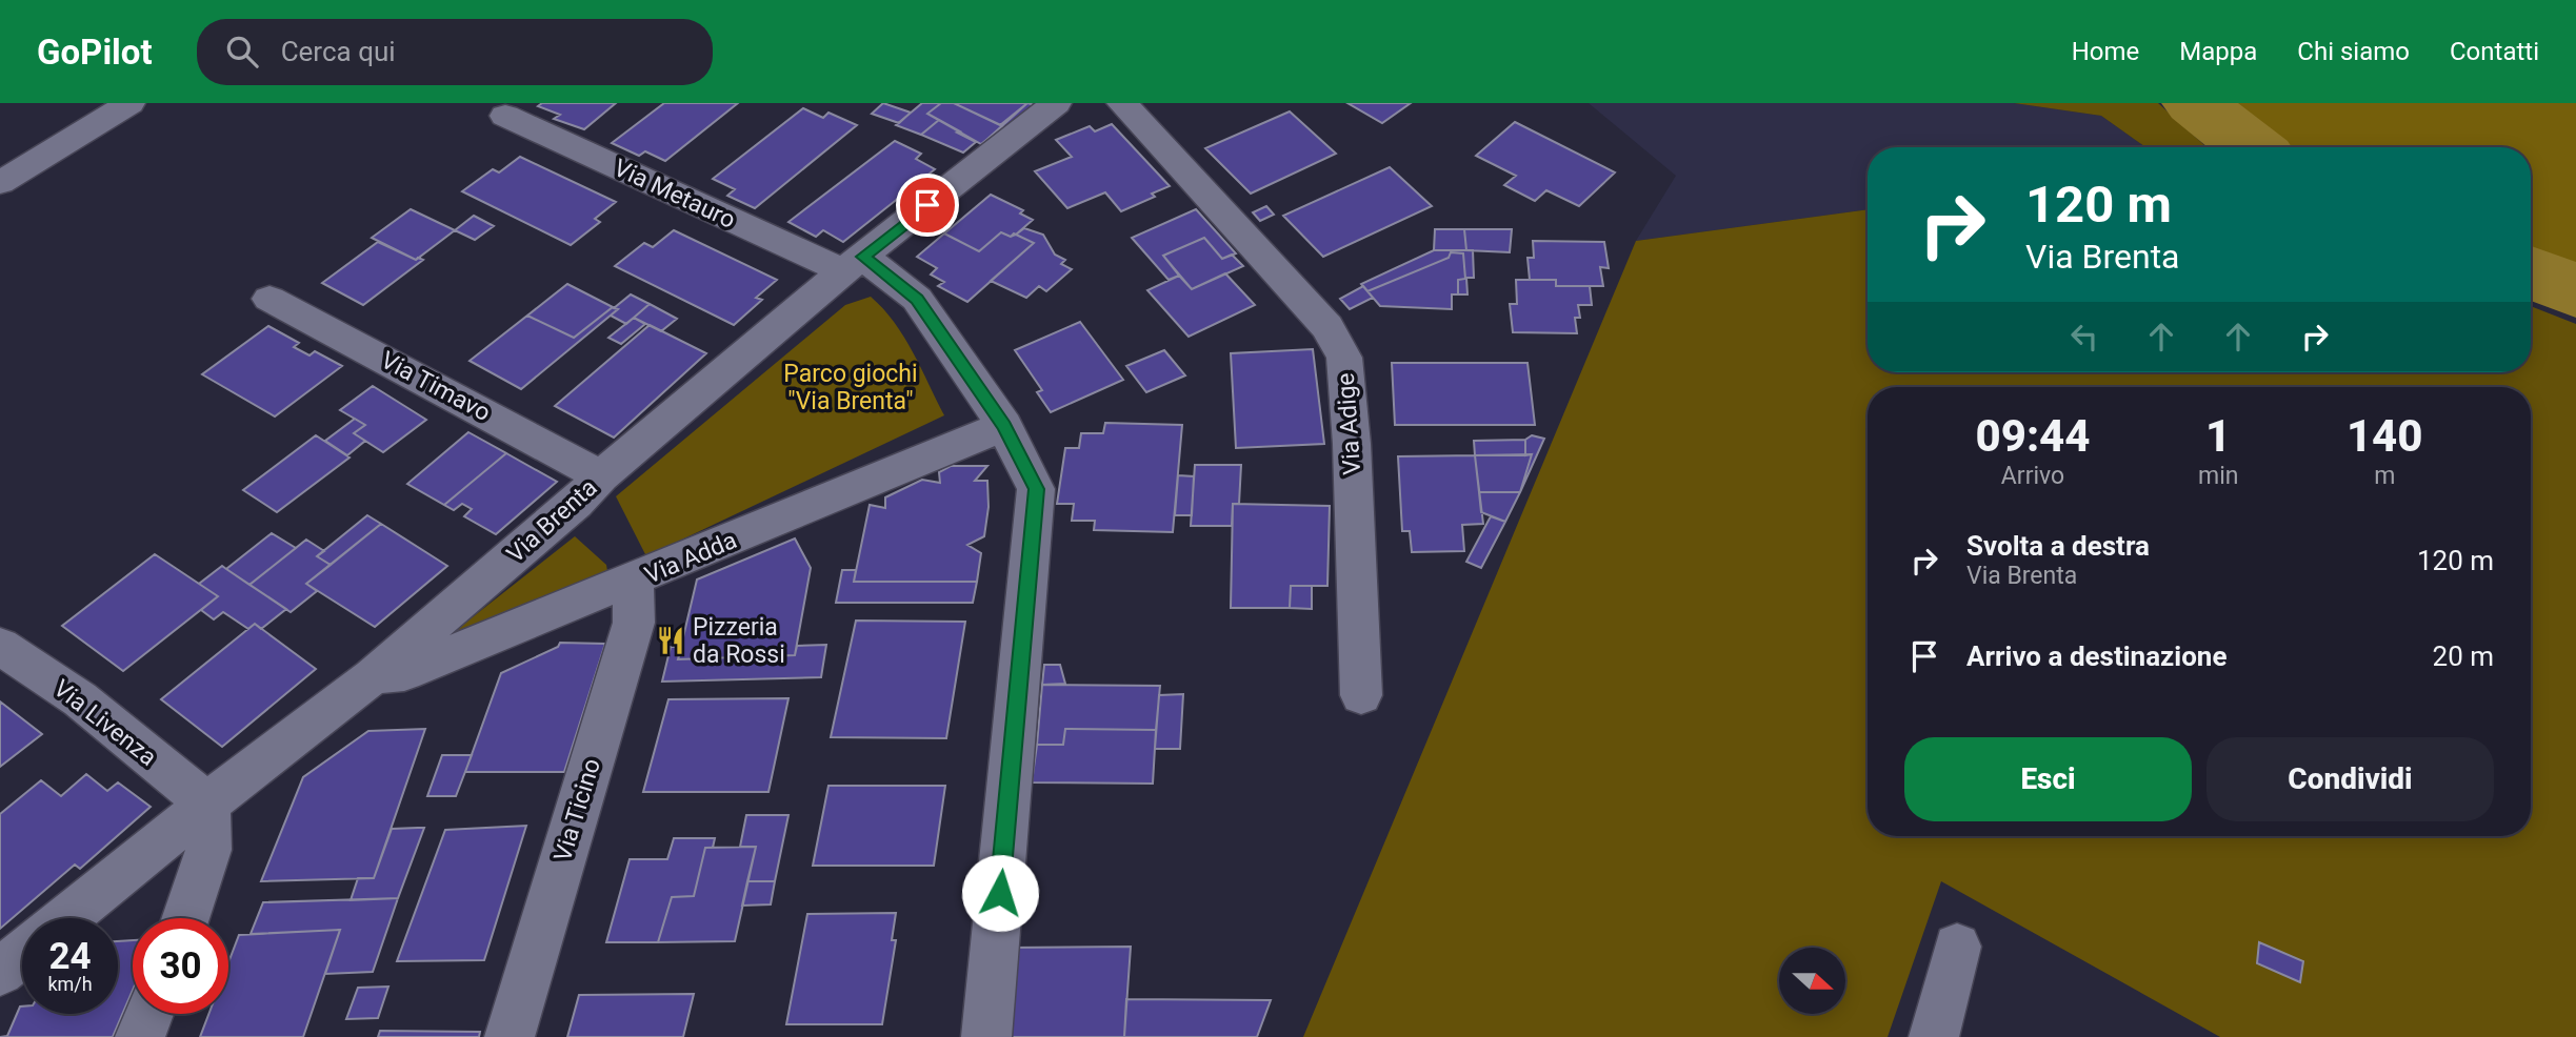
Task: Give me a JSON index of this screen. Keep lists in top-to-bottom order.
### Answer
{
  "streets": {
    "street": [
      "Via Metauro",
      "Via Timavo",
      "Via Adige",
      "Via Brenta",
      "Via Adda",
      "Via Livenza",
      "Via Ticino"
    ]
  },
  "crossings": [
    ["Via Metauro", "Via Brenta"],
    ["Via Metauro", "Via Adda"],
    ["Via Timavo", "Via Brenta"],
    ["Via Brenta", "Via Adda"],
    ["Via Brenta", "Via Livenza"],
    ["Via Adda", "Via Ticino"]
  ],
  "parks": ["Parco giochi \"Via Brenta\""],
  "places": {
    "restaurant": ["Pizzeria da Rossi"]
  },
  "north": "right",
  "page": {
    "header": "GoPilot",
    "search": "Cerca qui",
    "nav": [
      "Home",
      "Mappa",
      "Chi siamo",
      "Contatti"
    ],
    "turn": ["120 m", "Via Brenta"],
    "eta": [
      "09:44",
      "Arrivo",
      "1",
      "min",
      "140",
      "m"
    ],
    "list": [
      {
        "name": "Svolta a destra",
        "note": "Via Brenta",
        "value": "120 m"
      },
      {
        "name": "Arrivo a destinazione",
        "value": "20 m"
      }
    ],
    "buttons": ["Esci", "Condividi"],
    "speed": "24 km/h",
    "limit": "30"
  }
}
